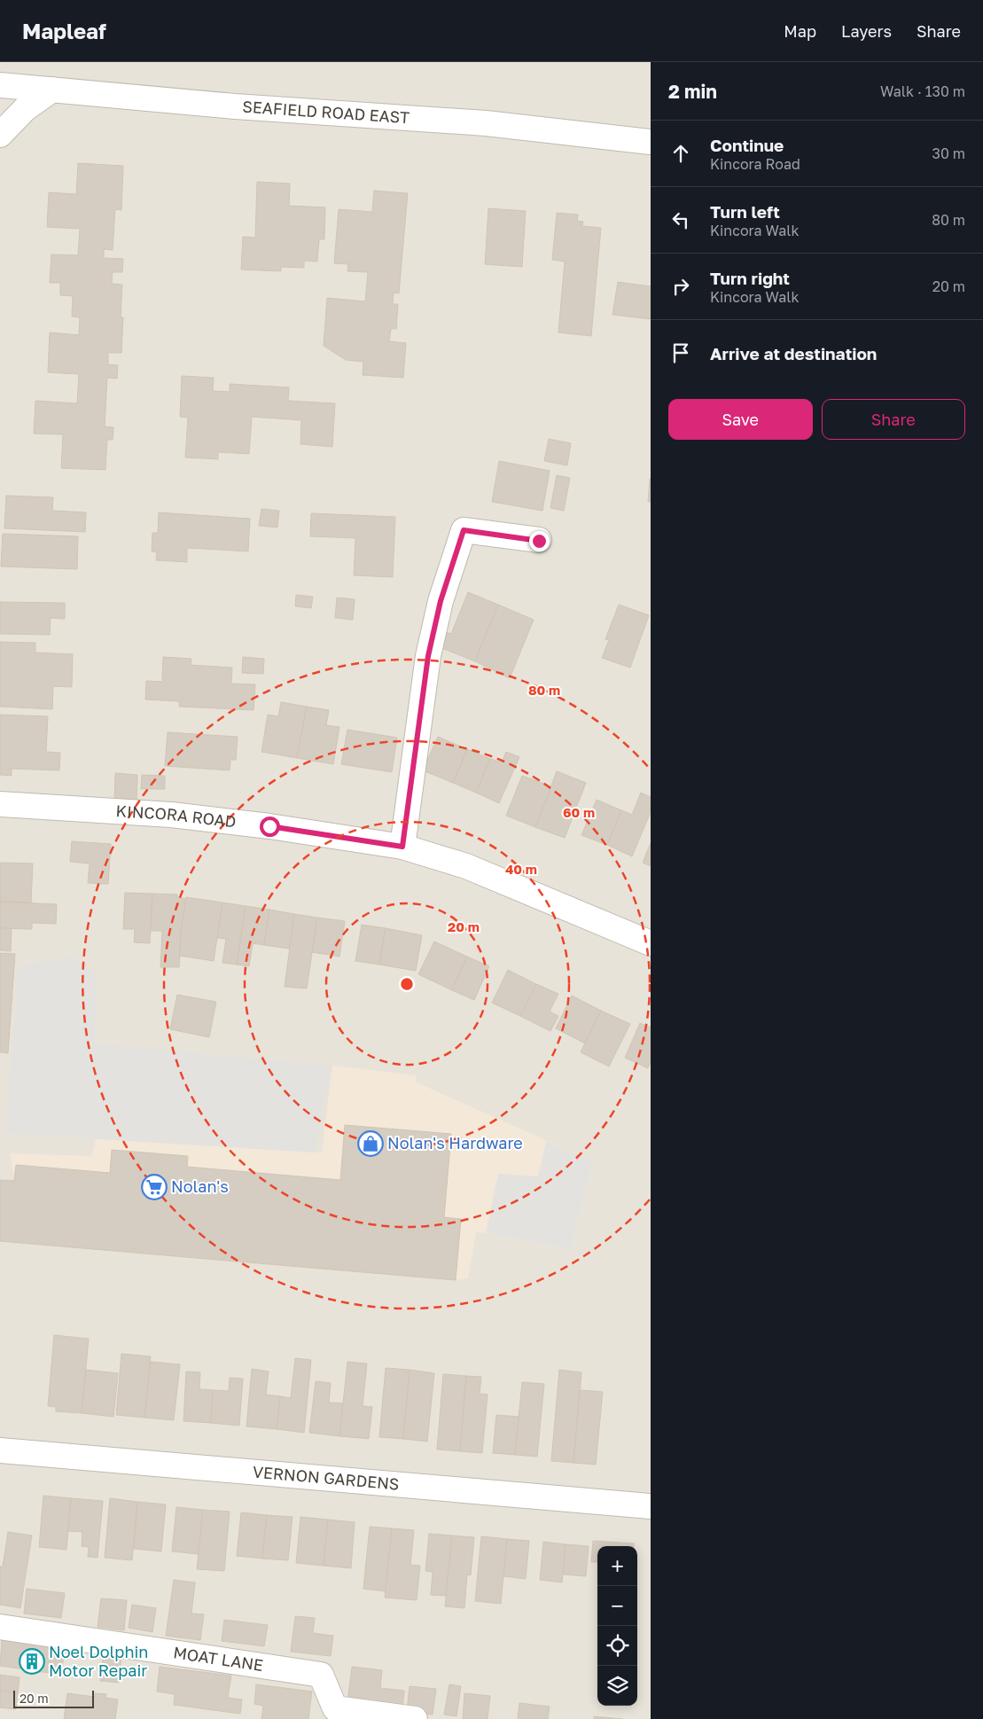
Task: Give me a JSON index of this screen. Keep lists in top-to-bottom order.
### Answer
{
  "streets": {
    "street": [
      "SEAFIELD ROAD EAST",
      "KINCORA ROAD",
      "VERNON GARDENS",
      "MOAT LANE"
    ]
  },
  "places": {
    "shop": ["Nolan's Hardware"],
    "supermarket": ["Nolan's"],
    "building": ["Noel Dolphin Motor Repair"]
  },
  "scale_bar": "20 m",
  "page": {
    "header": "Mapleaf",
    "nav": ["Map", "Layers", "Share"],
    "heading": ["2 min", "Walk · 130 m"],
    "list": [
      ["Continue", "Kincora Road", "30 m"],
      ["Turn left", "Kincora Walk", "80 m"],
      ["Turn right", "Kincora Walk", "20 m"],
      "Arrive at destination"
    ],
    "buttons": ["Save", "Share"],
    "map_buttons": ["+", "−"],
    "scale": "20 m"
  },
  "rings": [
    "80 m",
    "60 m",
    "40 m",
    "20 m"
  ]
}
